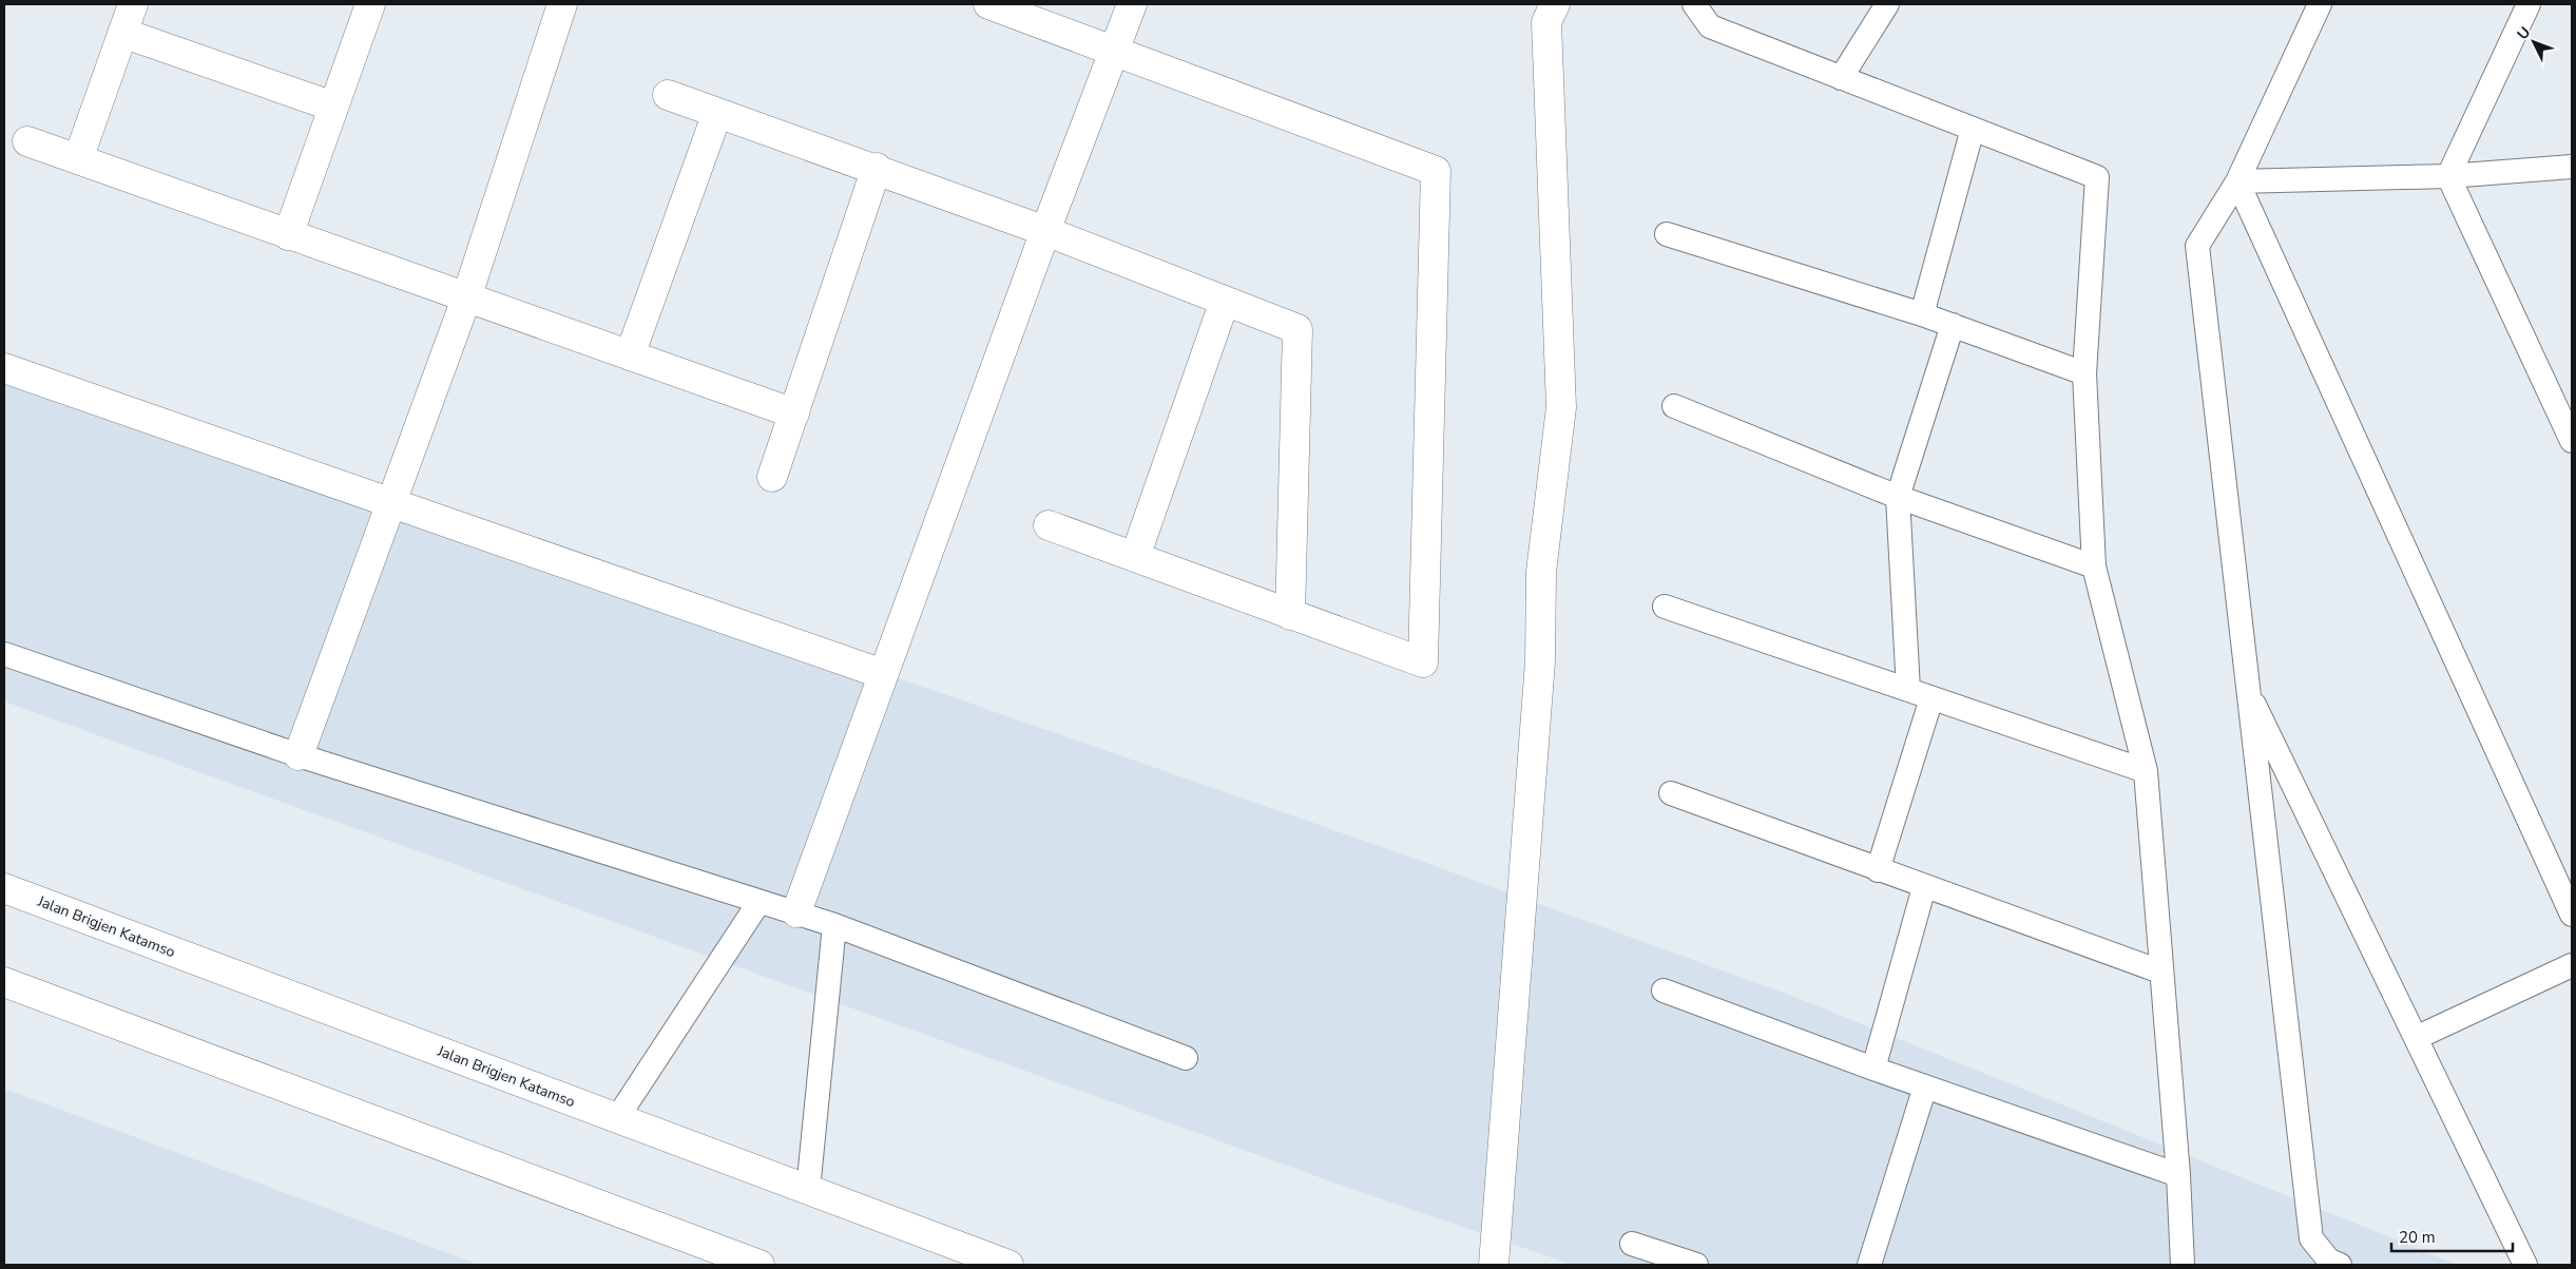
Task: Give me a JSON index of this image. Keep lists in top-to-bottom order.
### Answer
{
  "streets": {
    "main road": ["Jalan Brigjen Katamso"]
  },
  "scale_bar": "20 m",
  "north": "top left"
}
